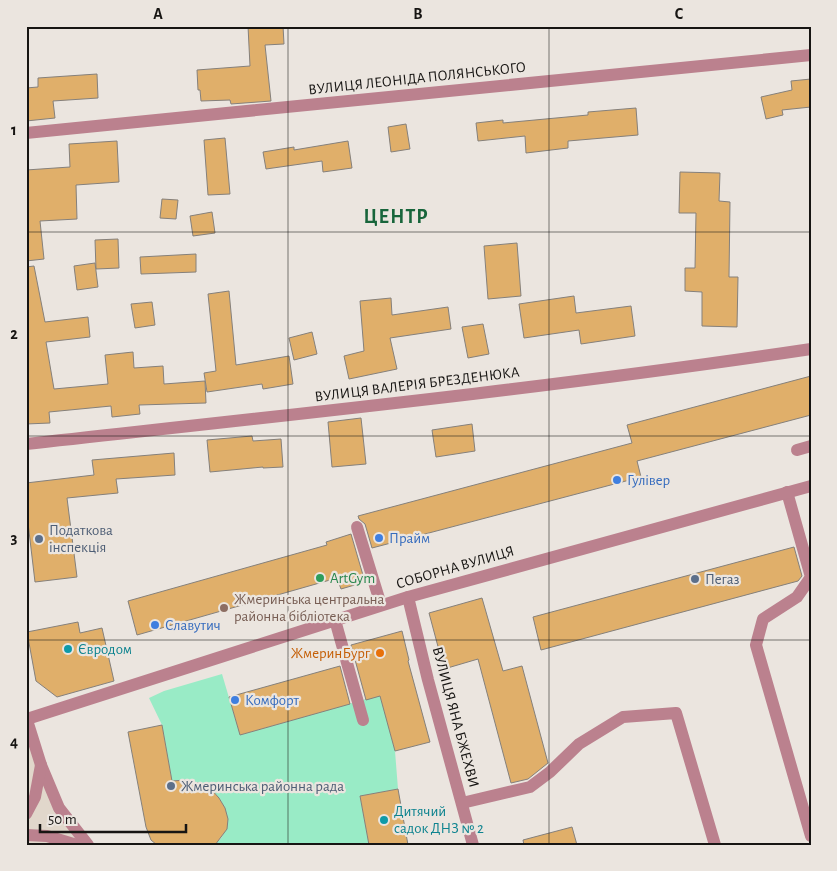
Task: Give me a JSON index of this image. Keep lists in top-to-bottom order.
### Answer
{
  "streets": {
    "street": [
      "ВУЛИЦЯ ЛЕОНІДА ПОЛЯНСЬКОГО",
      "ВУЛИЦЯ ВАЛЕРІЯ БРЕЗДЕНЮКА",
      "СОБОРНА ВУЛИЦЯ",
      "ВУЛИЦЯ ЯНА БЖЕХВИ"
    ]
  },
  "crossings": [
    ["СОБОРНА ВУЛИЦЯ", "ВУЛИЦЯ ЯНА БЖЕХВИ"]
  ],
  "districts": ["ЦЕНТР"],
  "places": [
    "Гулівер",
    "Прайм",
    "Податкова інспекція",
    "ArtGym",
    "Пегаз",
    "Жмеринська центральна районна бібліотека",
    "Славутич",
    "Євродом",
    "ЖмеринБург",
    "Комфорт",
    "Жмеринська районна рада",
    "Дитячий садок ДНЗ № 2"
  ],
  "scale_bar": "50 m",
  "grid": {
    "columns": ["A", "B", "C"],
    "rows": [
      "1",
      "2",
      "3",
      "4"
    ]
  }
}
